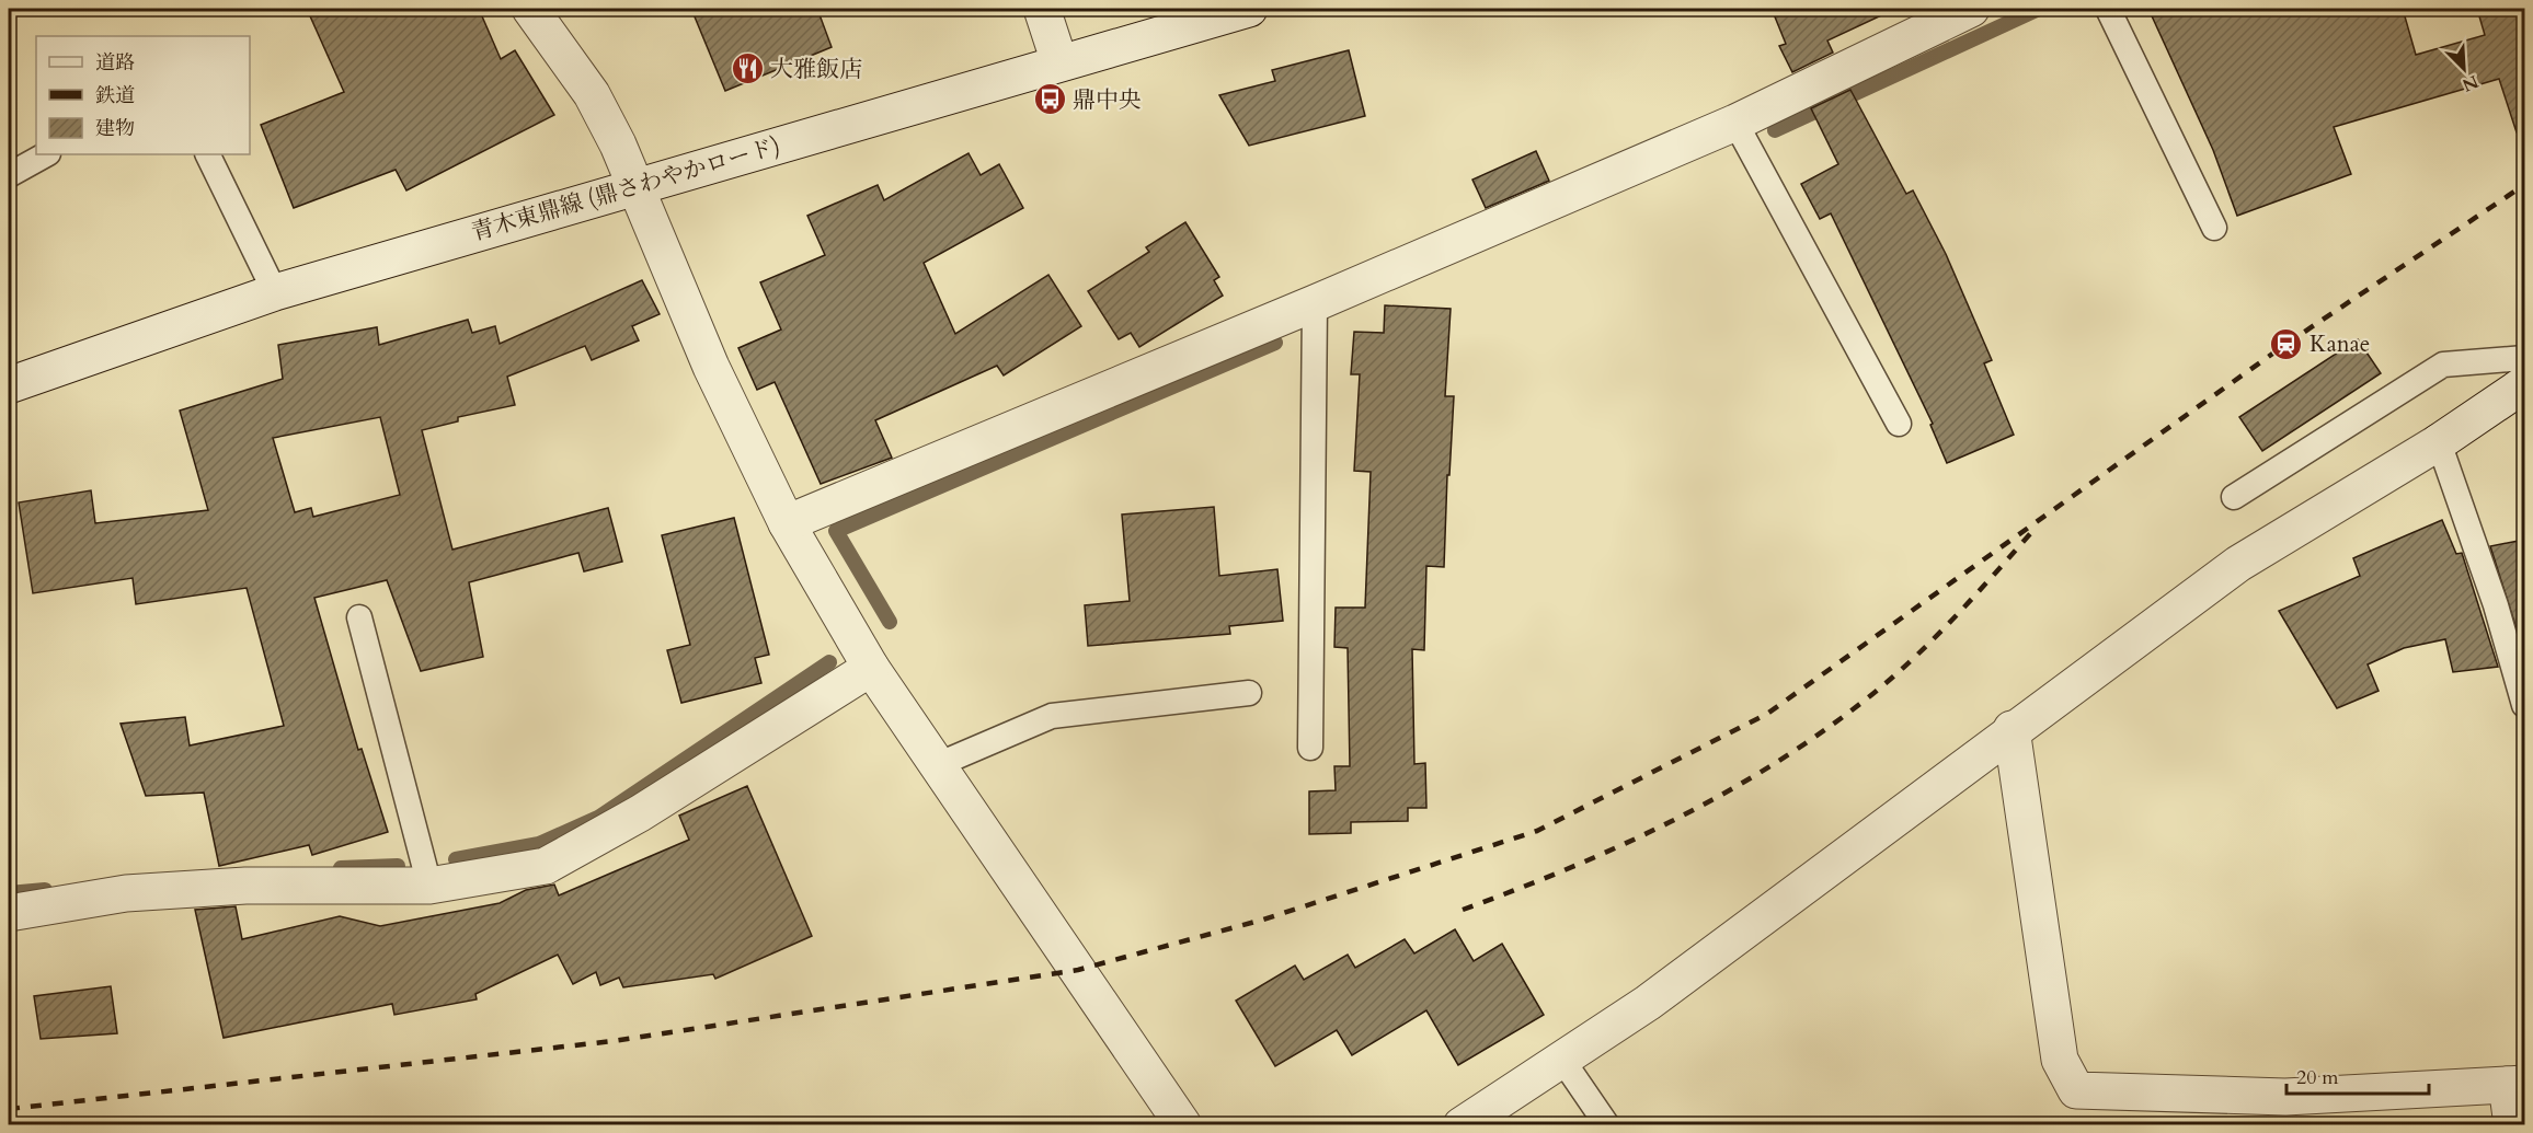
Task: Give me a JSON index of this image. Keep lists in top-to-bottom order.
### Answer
{
  "streets": {
    "street": ["青木東鼎線 (鼎さわやかロード)"]
  },
  "places": {
    "restaurant": ["大雅飯店"],
    "bus stop": ["鼎中央"],
    "station": ["Kanae"]
  },
  "legend": ["道路", "鉄道", "建物"],
  "scale_bar": "20 m",
  "north": "bottom right"
}
